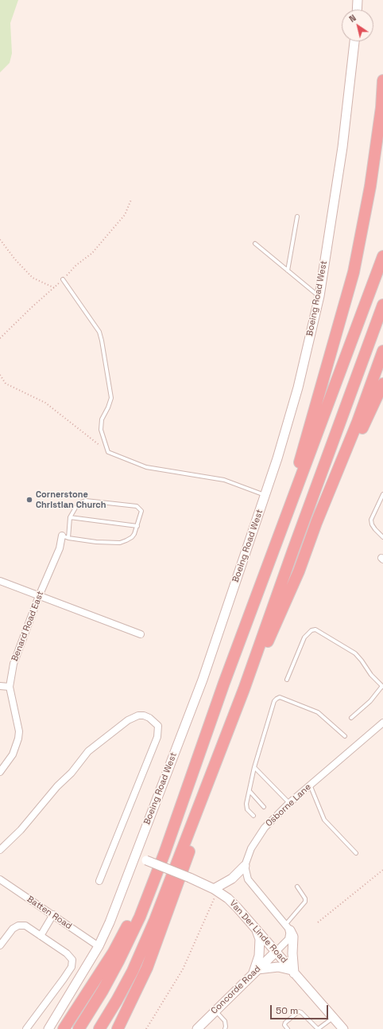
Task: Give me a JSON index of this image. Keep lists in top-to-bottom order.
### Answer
{
  "streets": {
    "main road": ["Boeing Road West", "Van Der Linde Road", "Concorde Road"],
    "street": ["Benard Road East", "Osborne Lane", "Batten Road"]
  },
  "crossings": [
    ["Boeing Road West", "Batten Road"],
    ["Boeing Road West", "Van Der Linde Road"],
    ["Van Der Linde Road", "Concorde Road"]
  ],
  "places": ["Cornerstone Christian Church"],
  "scale_bar": "50 m",
  "north": "top left"
}
